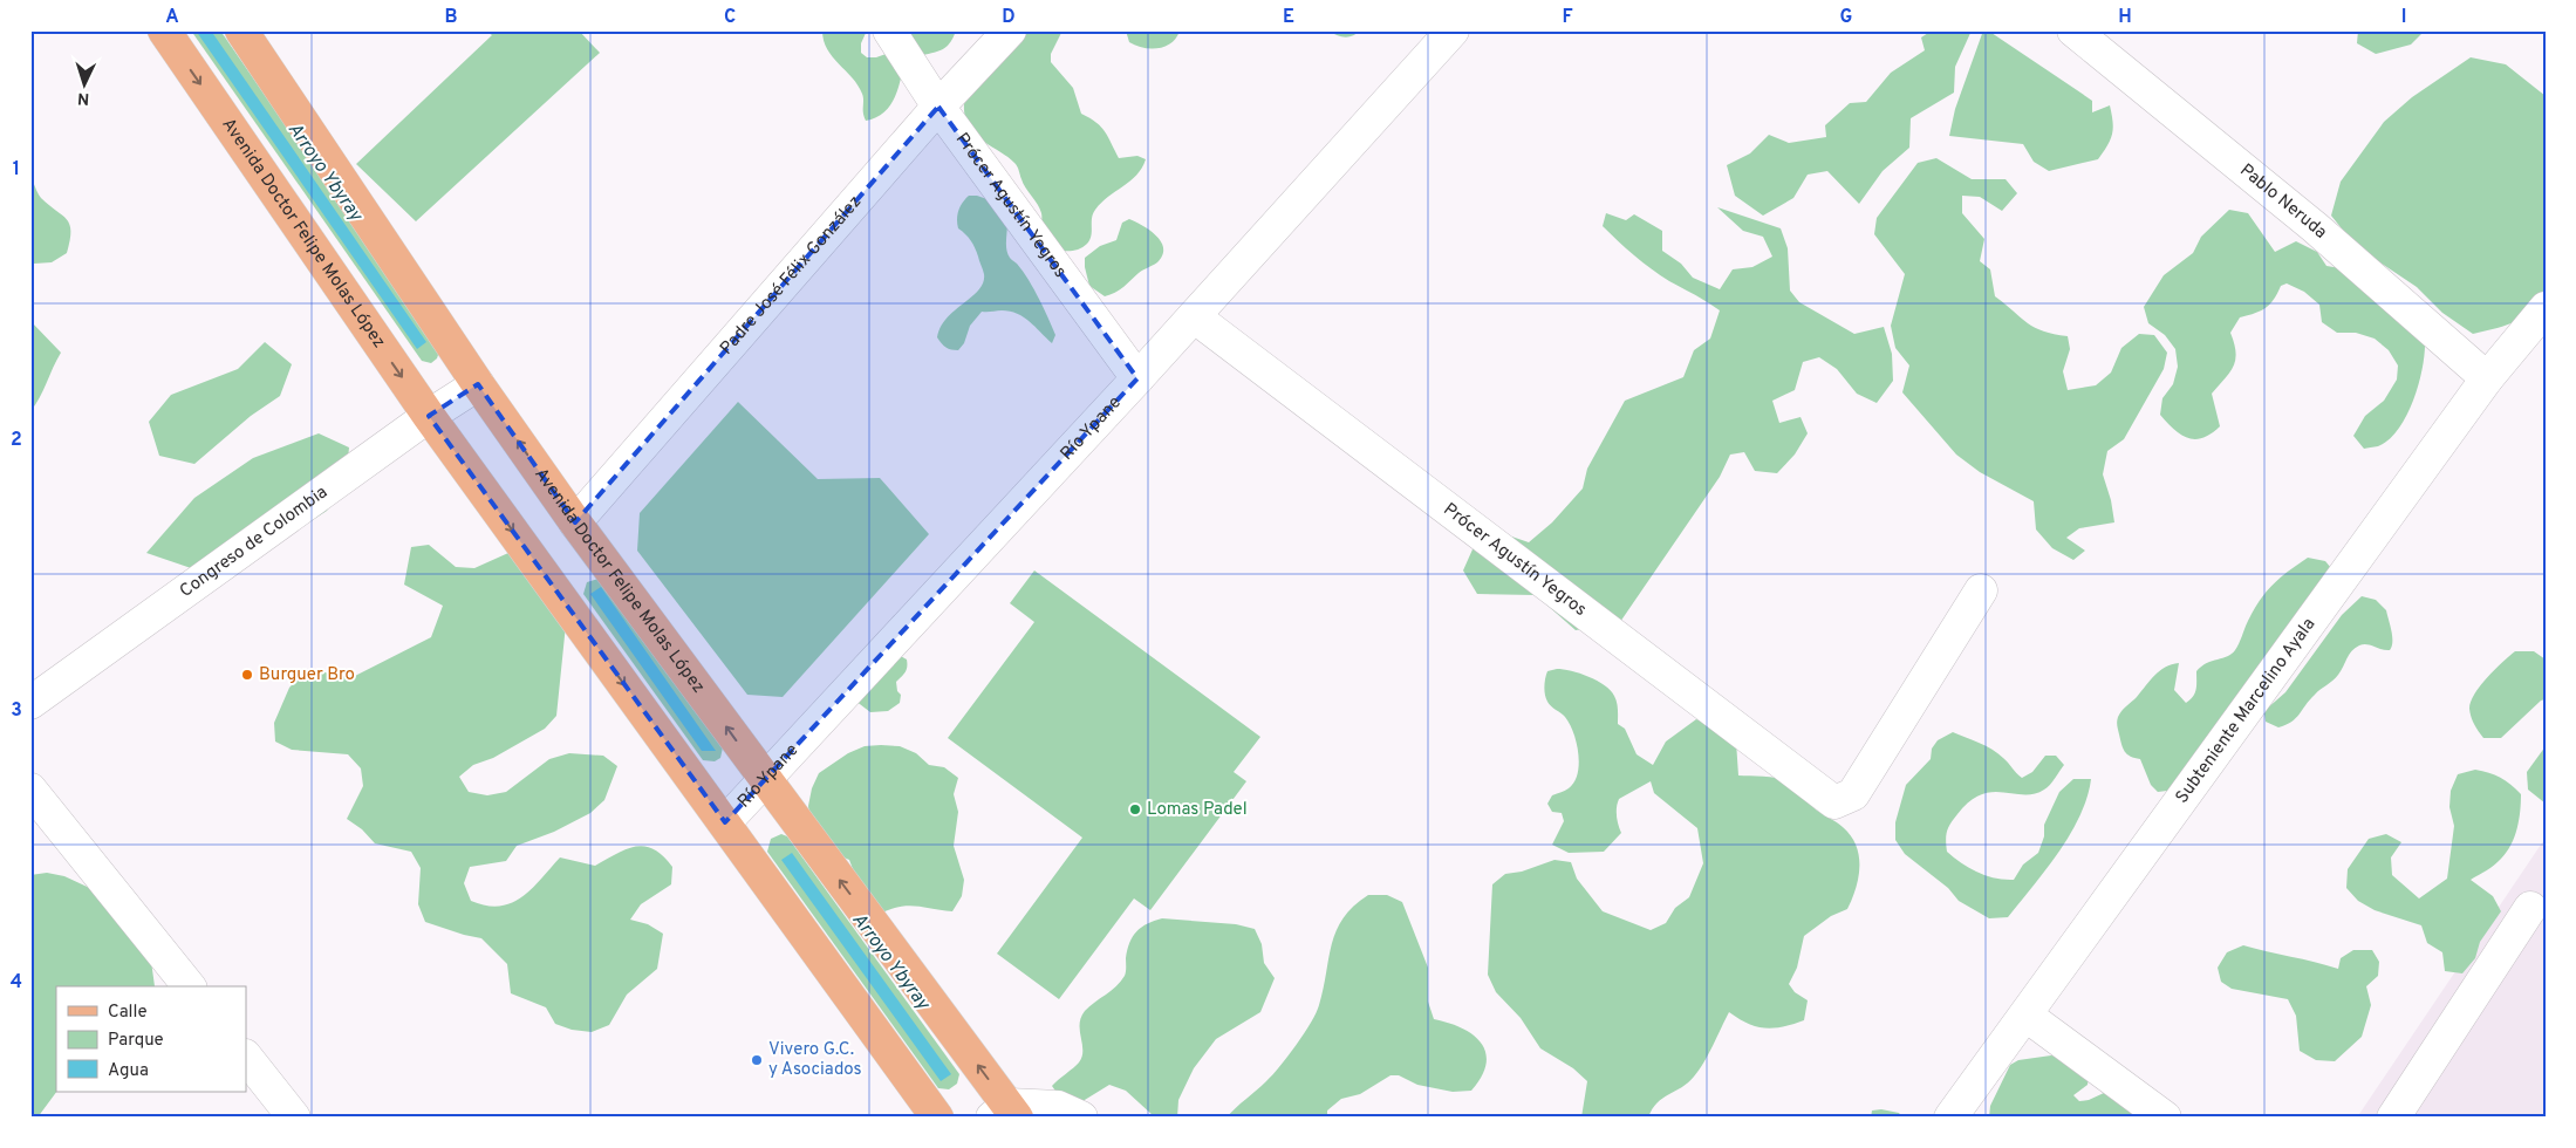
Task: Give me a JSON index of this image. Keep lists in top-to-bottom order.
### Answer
{
  "streets": {
    "main road": ["Avenida Doctor Felipe Molas López"],
    "street": [
      "Pablo Neruda",
      "Prócer Agustín Yegros",
      "Padre José Félix González",
      "Río Ypane",
      "Congreso de Colombia",
      "Subteniente Marcelino Ayala"
    ]
  },
  "crossings": [
    ["Pablo Neruda", "Subteniente Marcelino Ayala"],
    ["Prócer Agustín Yegros", "Padre José Félix González"],
    ["Prócer Agustín Yegros", "Río Ypane"],
    ["Avenida Doctor Felipe Molas López", "Padre José Félix González"],
    ["Avenida Doctor Felipe Molas López", "Río Ypane"],
    ["Avenida Doctor Felipe Molas López", "Congreso de Colombia"]
  ],
  "water": ["Arroyo Ybyray"],
  "places": ["Burguer Bro", "Lomas Padel", "Vivero G.C. y Asociados"],
  "legend": ["Calle", "Parque", "Agua"],
  "north": "bottom",
  "grid": {
    "columns": [
      "A",
      "B",
      "C",
      "D",
      "E",
      "F",
      "G",
      "H",
      "I"
    ],
    "rows": [
      "1",
      "2",
      "3",
      "4"
    ]
  }
}
